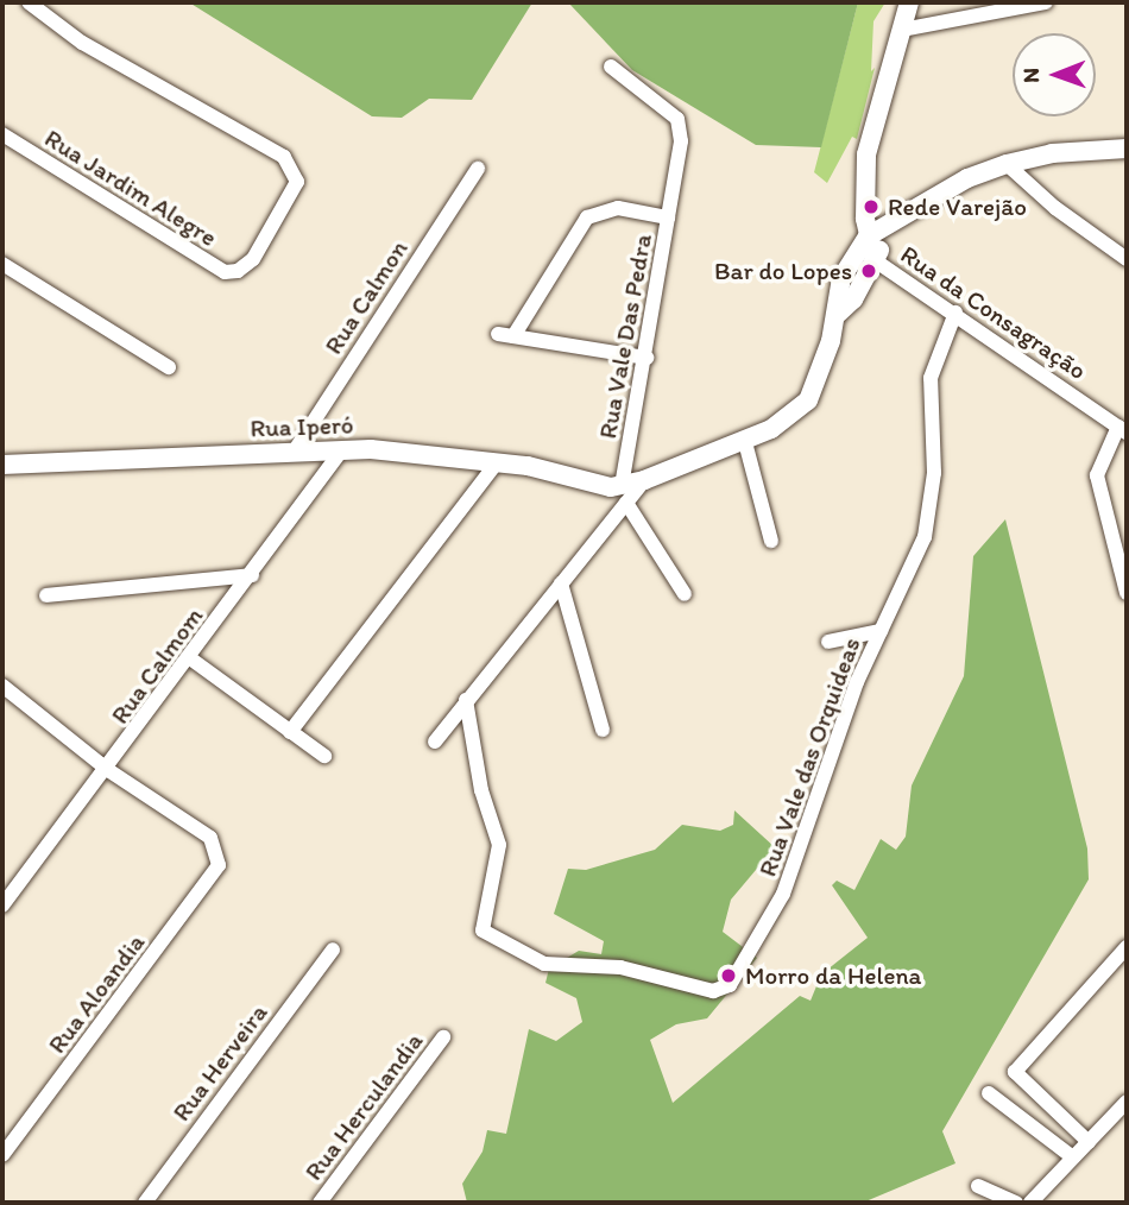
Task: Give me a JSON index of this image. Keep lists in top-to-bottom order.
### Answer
{
  "streets": {
    "street": [
      "Rua Jardim Alegre",
      "Rua Calmon",
      "Rua da Consagração",
      "Rua Vale Das Pedra",
      "Rua Iperó",
      "Rua Calmom",
      "Rua Vale das Orquideas",
      "Rua Aloandia",
      "Rua Herveira",
      "Rua Herculandia"
    ]
  },
  "crossings": [
    ["Rua Calmon", "Rua Iperó"],
    ["Rua da Consagração", "Rua Vale das Orquideas"],
    ["Rua Vale Das Pedra", "Rua Iperó"],
    ["Rua Iperó", "Rua Calmom"],
    ["Rua Calmom", "Rua Aloandia"]
  ],
  "places": ["Rede Varejão", "Bar do Lopes", "Morro da Helena"],
  "north": "left"
}
